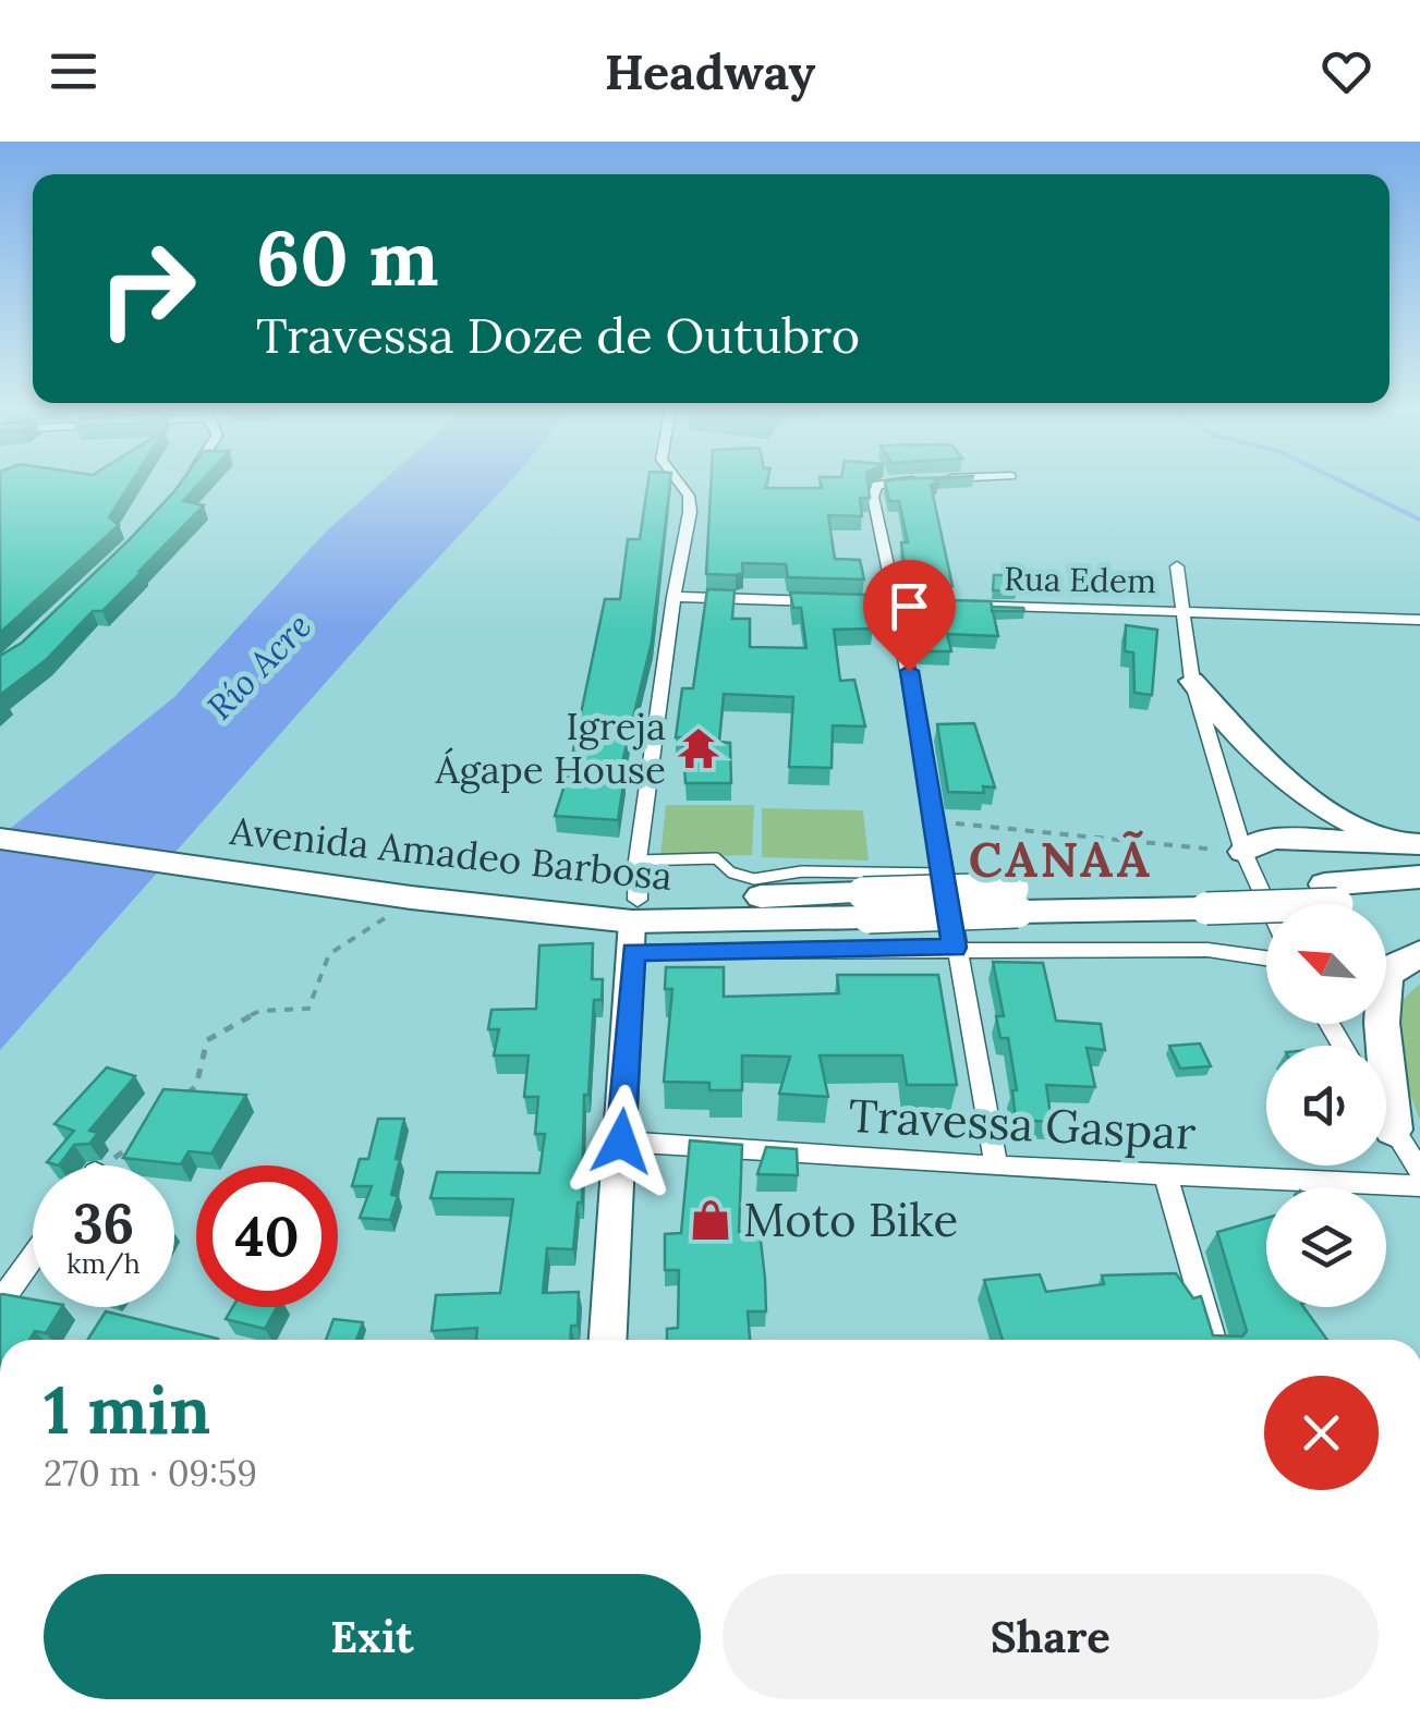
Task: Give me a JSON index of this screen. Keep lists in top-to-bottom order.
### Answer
{
  "streets": {
    "main road": ["Avenida Amadeo Barbosa"],
    "street": ["Rua Edem", "Travessa Gaspar"]
  },
  "districts": ["CANAÃ"],
  "water": ["Río Acre"],
  "places": {
    "temple": ["Igreja Ágape House"],
    "shop": ["Moto Bike"]
  },
  "north": "top left",
  "page": {
    "header": "Headway",
    "turn": ["60 m", "Travessa Doze de Outubro"],
    "speed": "36 km/h",
    "limit": "40",
    "heading": ["1 min", "270 m · 09:59"],
    "buttons": ["Exit", "Share"]
  }
}
